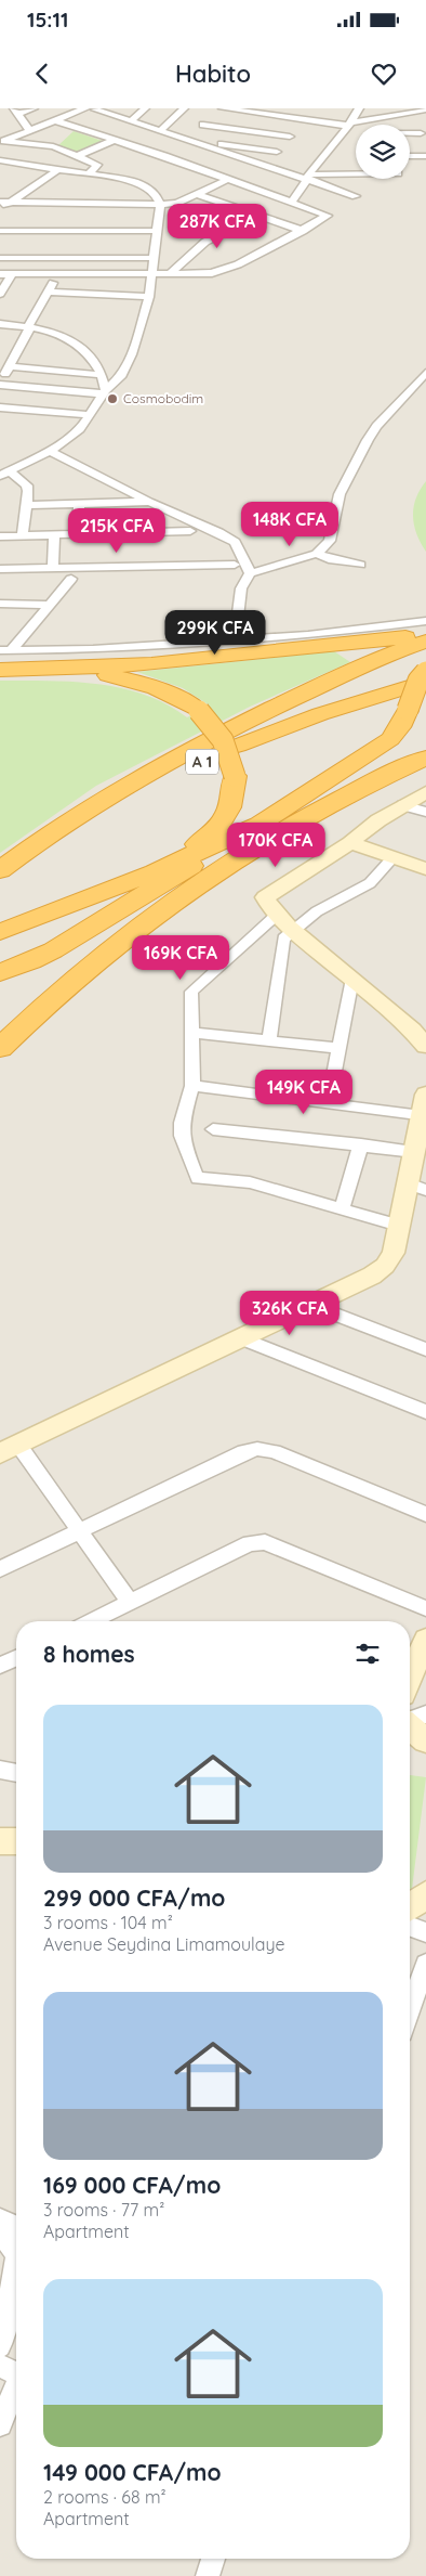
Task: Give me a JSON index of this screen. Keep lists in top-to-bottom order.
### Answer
{
  "streets": {
    "highway": ["A 1"]
  },
  "places": ["Cosmobodim"],
  "page": {
    "status": "15:11",
    "header": "Habito",
    "price": [
      "287K CFA",
      "148K CFA",
      "215K CFA",
      "299K CFA",
      "170K CFA",
      "169K CFA",
      "149K CFA",
      "326K CFA"
    ],
    "heading": "8 homes",
    "list": [
      {
        "name": "299 000 CFA/mo",
        "note": "3 rooms · 104 m² · Avenue Seydina Limamoulaye"
      },
      {
        "name": "169 000 CFA/mo",
        "note": "3 rooms · 77 m² · Apartment"
      },
      {
        "name": "149 000 CFA/mo",
        "note": "2 rooms · 68 m² · Apartment"
      }
    ]
  }
}
